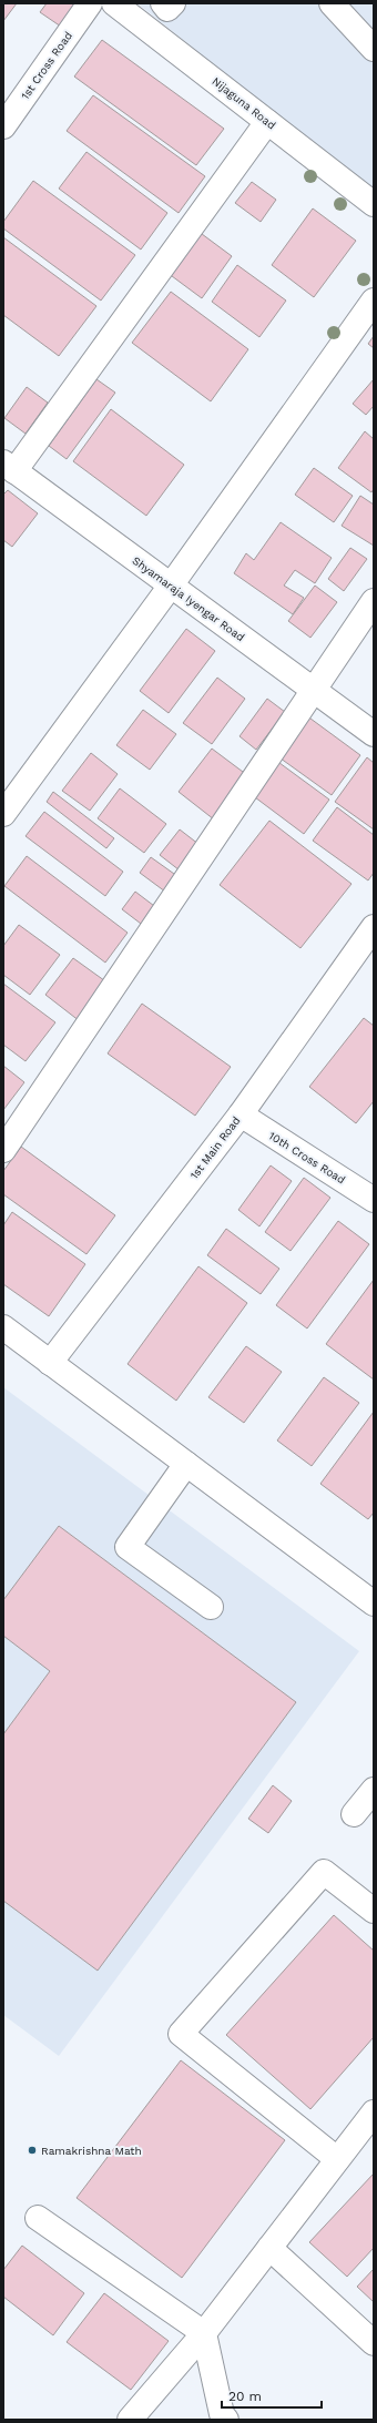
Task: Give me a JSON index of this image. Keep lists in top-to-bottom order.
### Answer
{
  "streets": {
    "street": [
      "1st Cross Road",
      "Nijaguna Road",
      "Shyamaraja Iyengar Road",
      "1st Main Road",
      "10th Cross Road"
    ]
  },
  "crossings": [
    ["1st Main Road", "10th Cross Road"]
  ],
  "places": ["Ramakrishna Math"],
  "scale_bar": "20 m"
}
